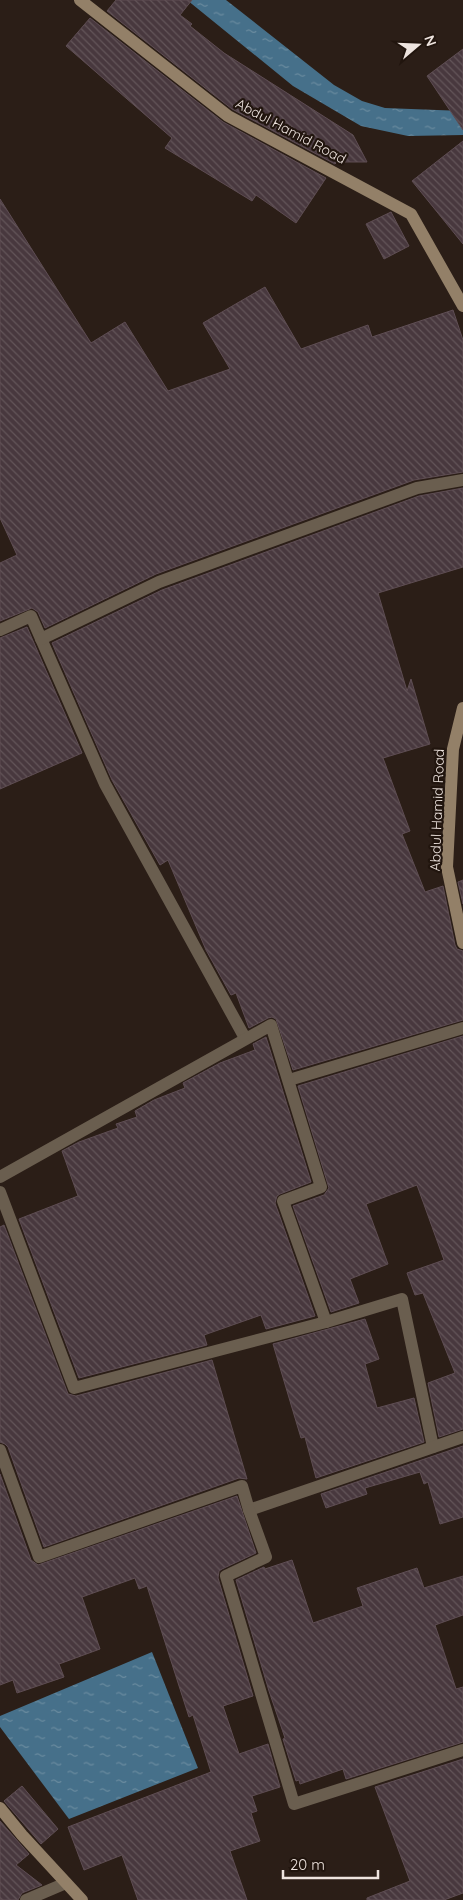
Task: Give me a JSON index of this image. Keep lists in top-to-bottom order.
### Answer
{
  "streets": {
    "street": ["Abdul Hamid Road"]
  },
  "scale_bar": "20 m",
  "north": "right"
}
